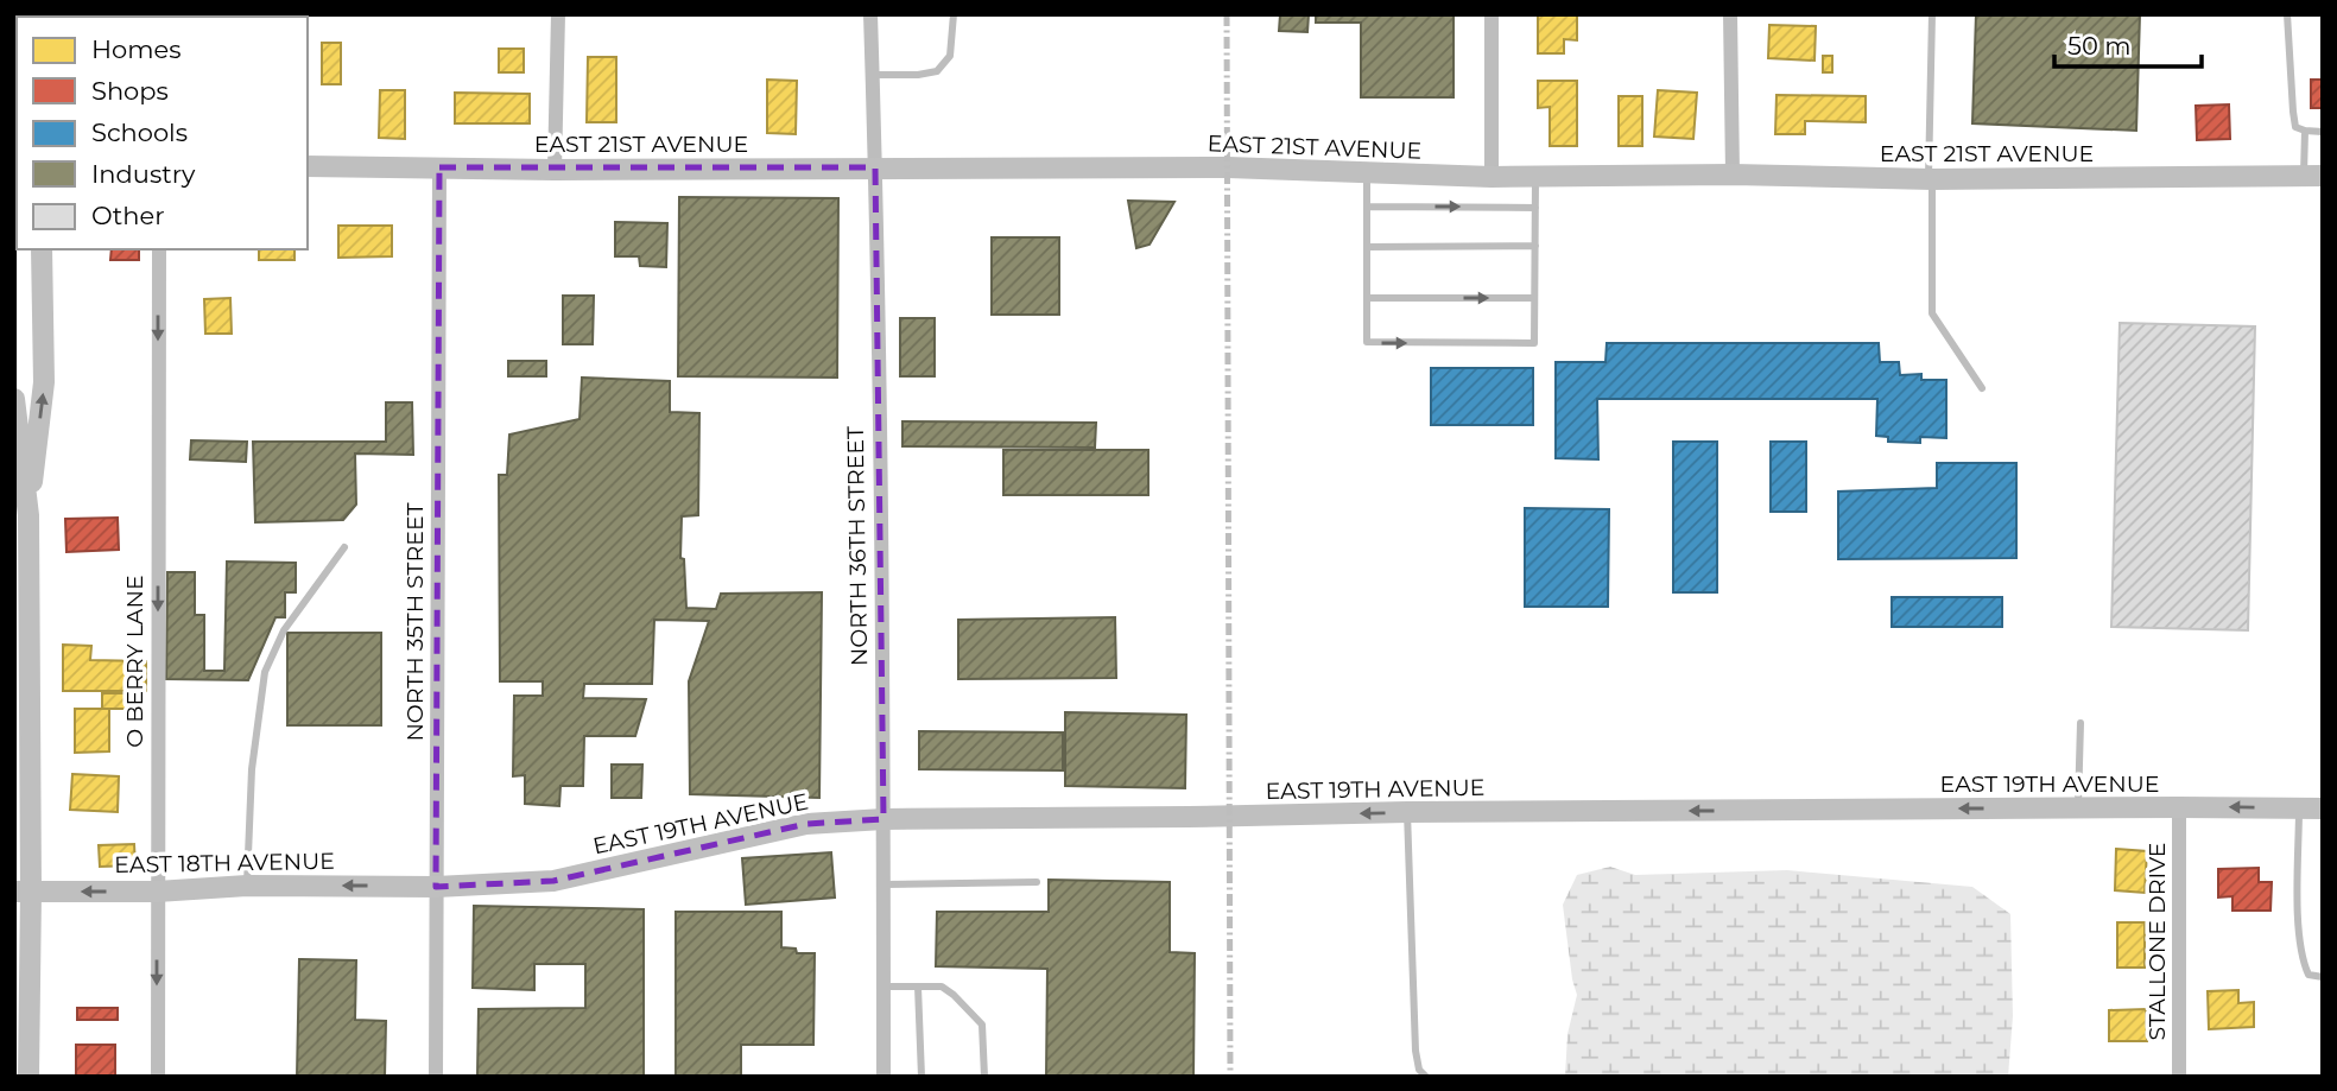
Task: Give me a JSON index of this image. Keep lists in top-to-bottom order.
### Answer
{
  "streets": {
    "street": [
      "EAST 21ST AVENUE",
      "NORTH 36TH STREET",
      "NORTH 35TH STREET",
      "O BERRY LANE",
      "EAST 19TH AVENUE",
      "EAST 18TH AVENUE",
      "STALLONE DRIVE"
    ]
  },
  "crossings": [
    ["EAST 21ST AVENUE", "NORTH 36TH STREET"],
    ["EAST 21ST AVENUE", "NORTH 35TH STREET"],
    ["NORTH 36TH STREET", "EAST 19TH AVENUE"],
    ["NORTH 35TH STREET", "EAST 19TH AVENUE"],
    ["NORTH 35TH STREET", "EAST 18TH AVENUE"],
    ["O BERRY LANE", "EAST 18TH AVENUE"],
    ["EAST 19TH AVENUE", "EAST 18TH AVENUE"],
    ["EAST 19TH AVENUE", "STALLONE DRIVE"]
  ],
  "one_way": ["EAST 19TH AVENUE", "EAST 18TH AVENUE"],
  "legend": [
    "Homes",
    "Shops",
    "Schools",
    "Industry",
    "Other"
  ],
  "scale_bar": "50 m"
}
